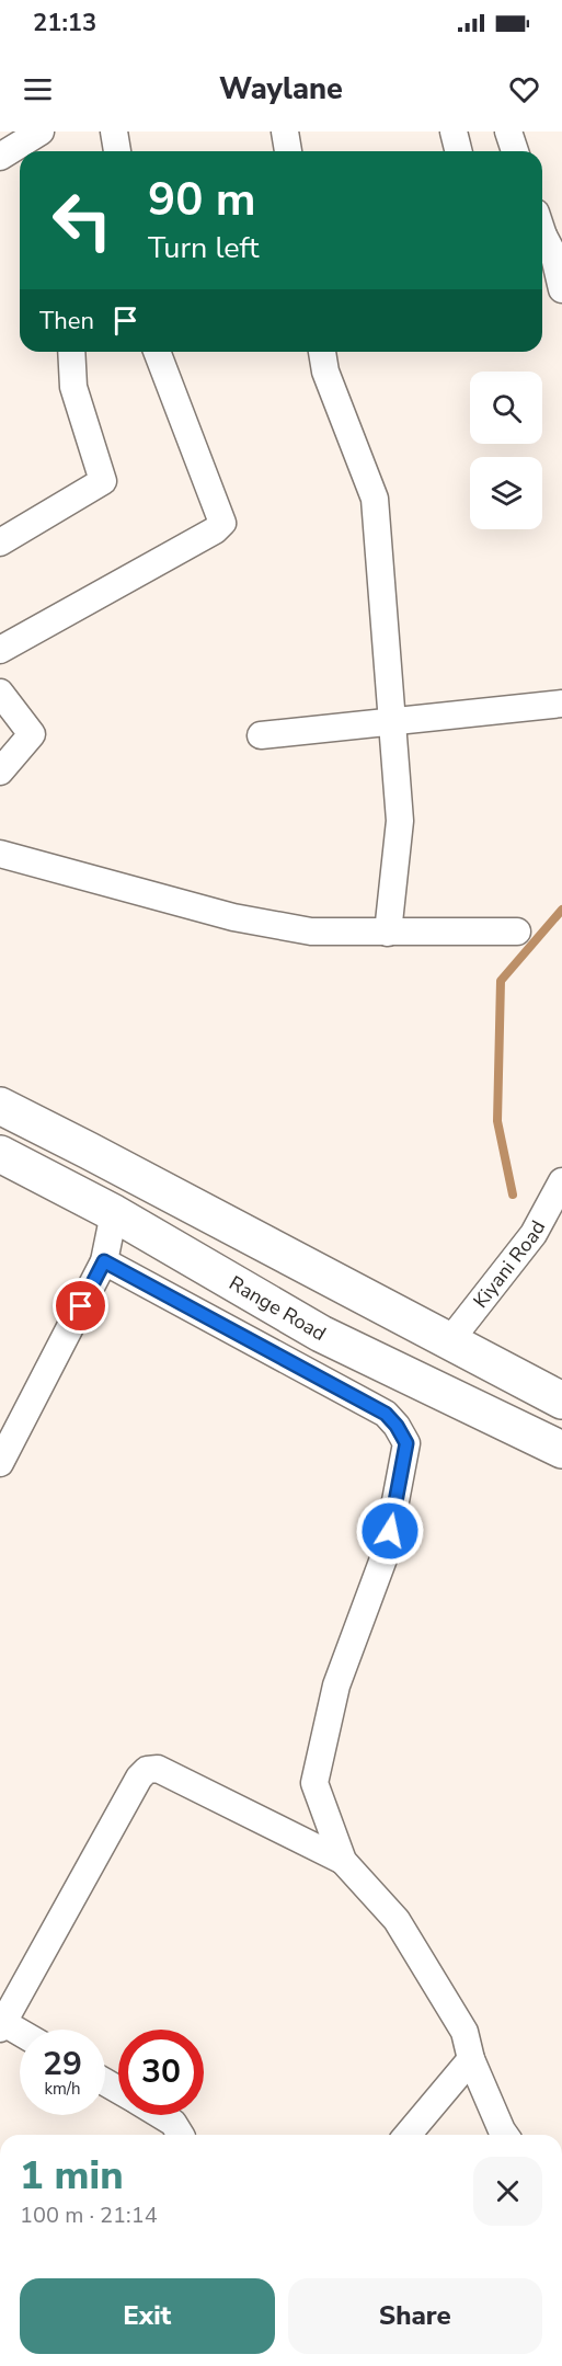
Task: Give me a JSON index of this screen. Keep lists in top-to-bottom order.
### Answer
{
  "streets": {
    "main road": ["Range Road"],
    "street": ["Kiyani Road"]
  },
  "page": {
    "status": "21:13",
    "header": "Waylane",
    "turn": ["90 m", "Turn left"],
    "then": "Then",
    "speed": "29 km/h",
    "limit": "30",
    "heading": ["1 min", "100 m · 21:14"],
    "buttons": ["Exit", "Share"]
  }
}
